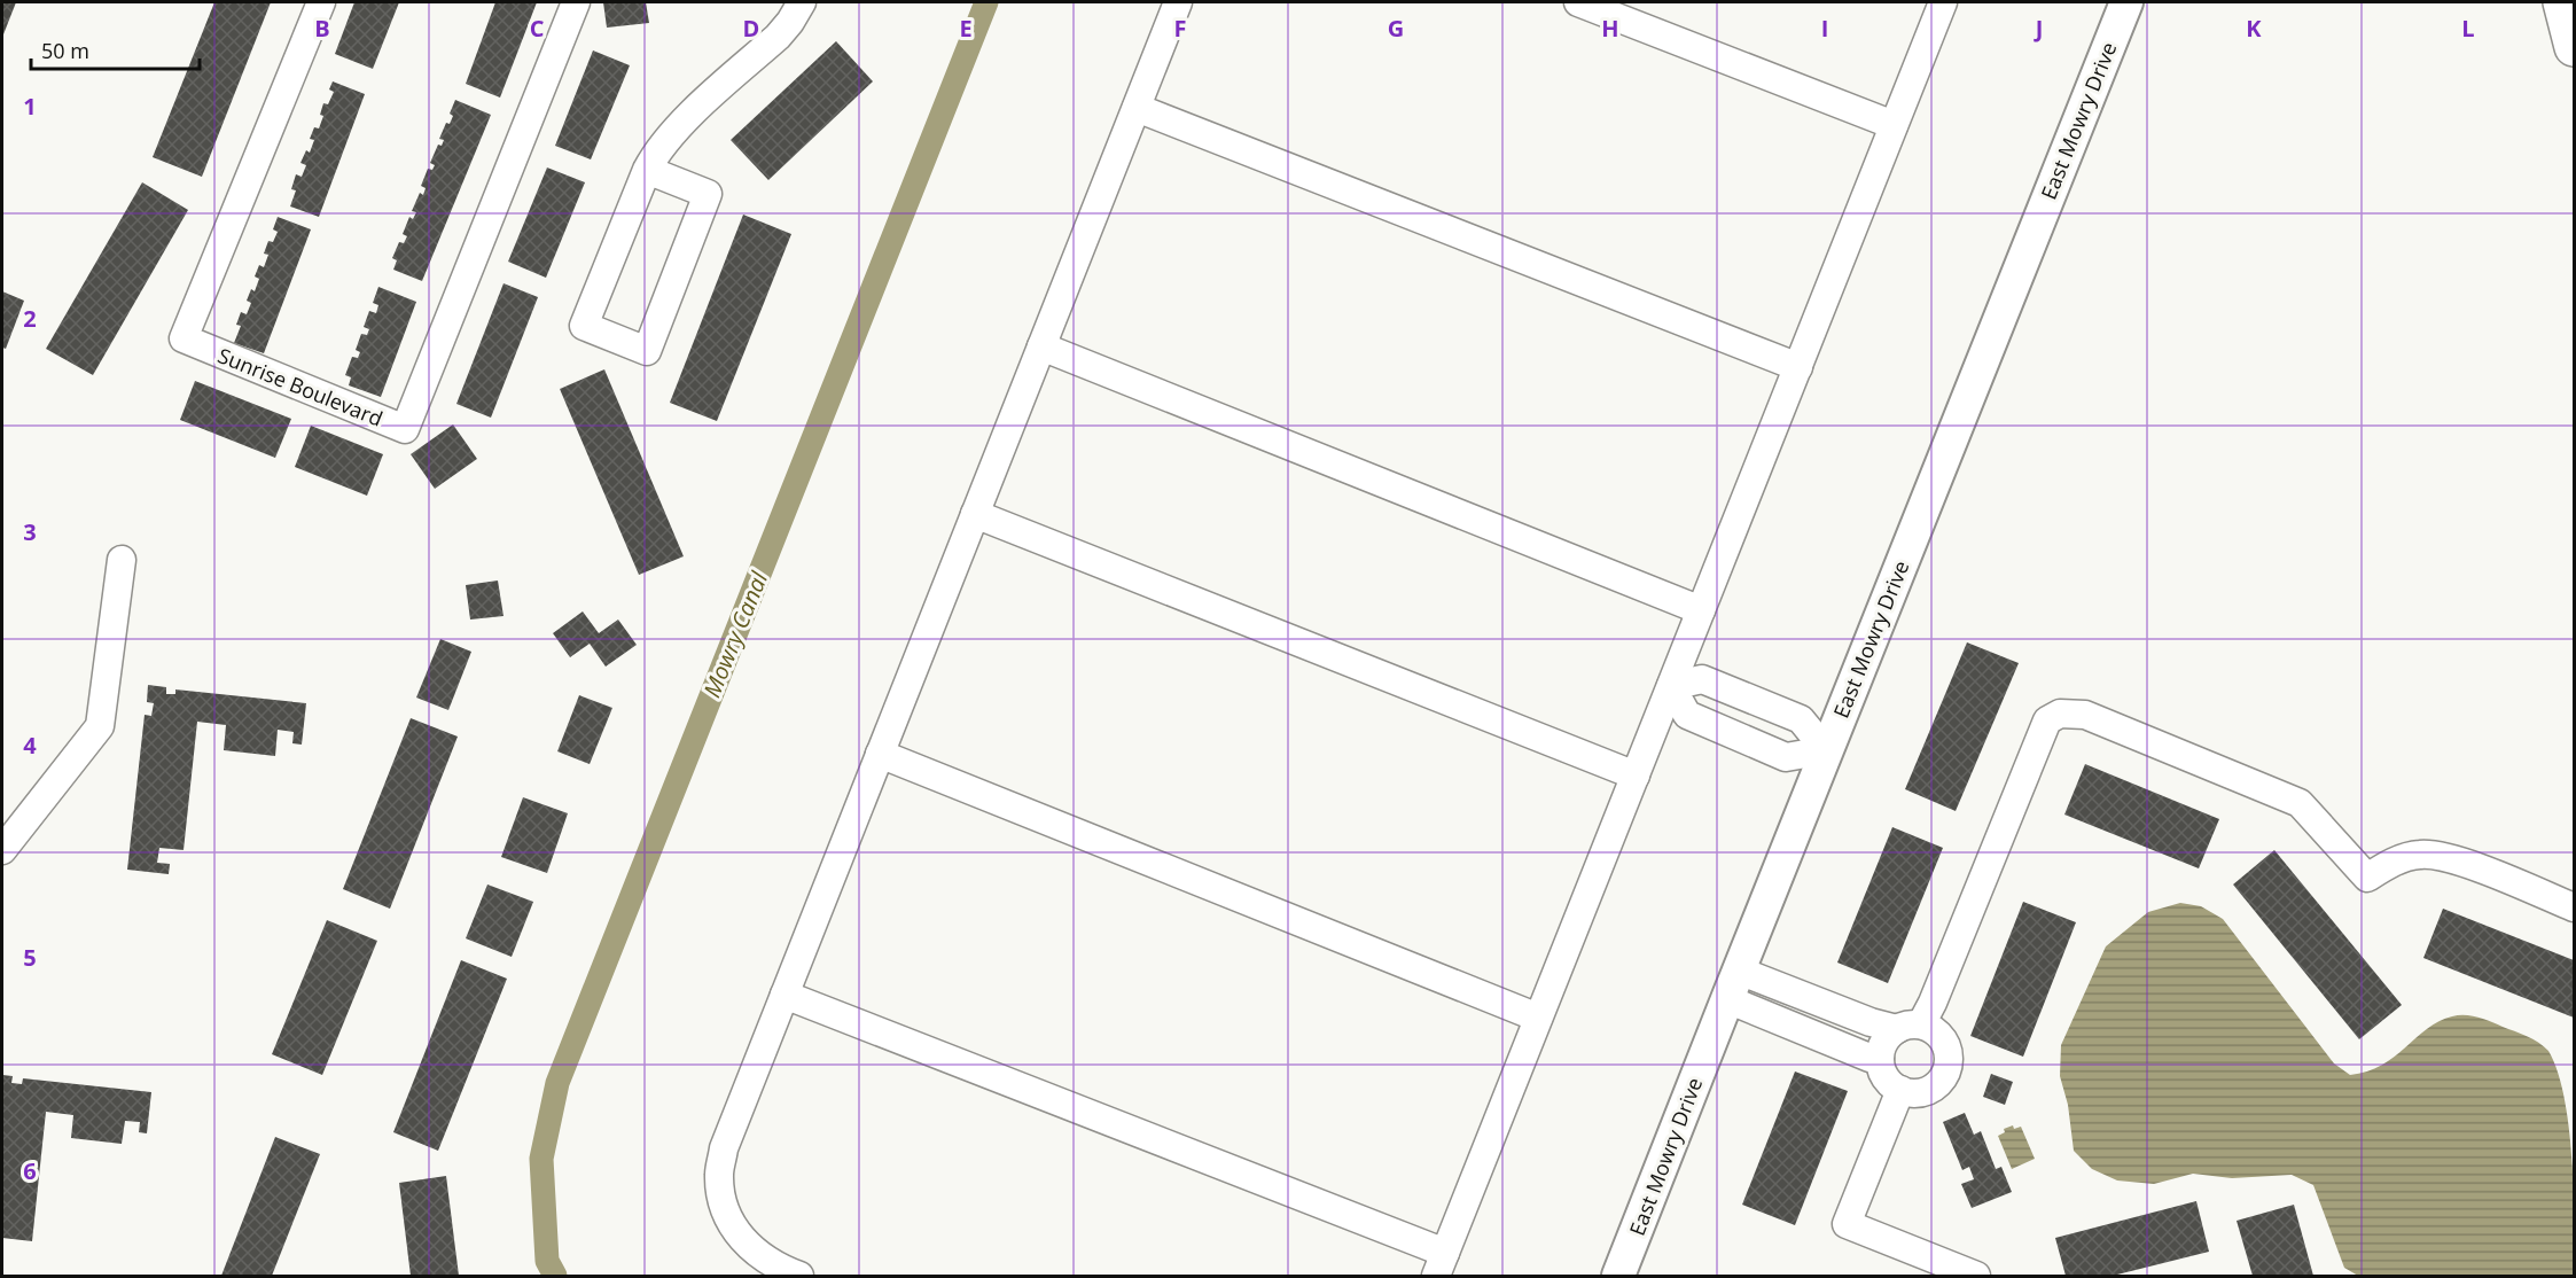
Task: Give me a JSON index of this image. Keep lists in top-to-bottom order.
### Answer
{
  "streets": {
    "street": ["East Mowry Drive", "Sunrise Boulevard"]
  },
  "water": ["Mowry Canal"],
  "scale_bar": "50 m",
  "grid": {
    "columns": [
      "B",
      "C",
      "D",
      "E",
      "F",
      "G",
      "H",
      "I",
      "J",
      "K",
      "L"
    ],
    "rows": [
      "1",
      "2",
      "3",
      "4",
      "5",
      "6"
    ]
  }
}
